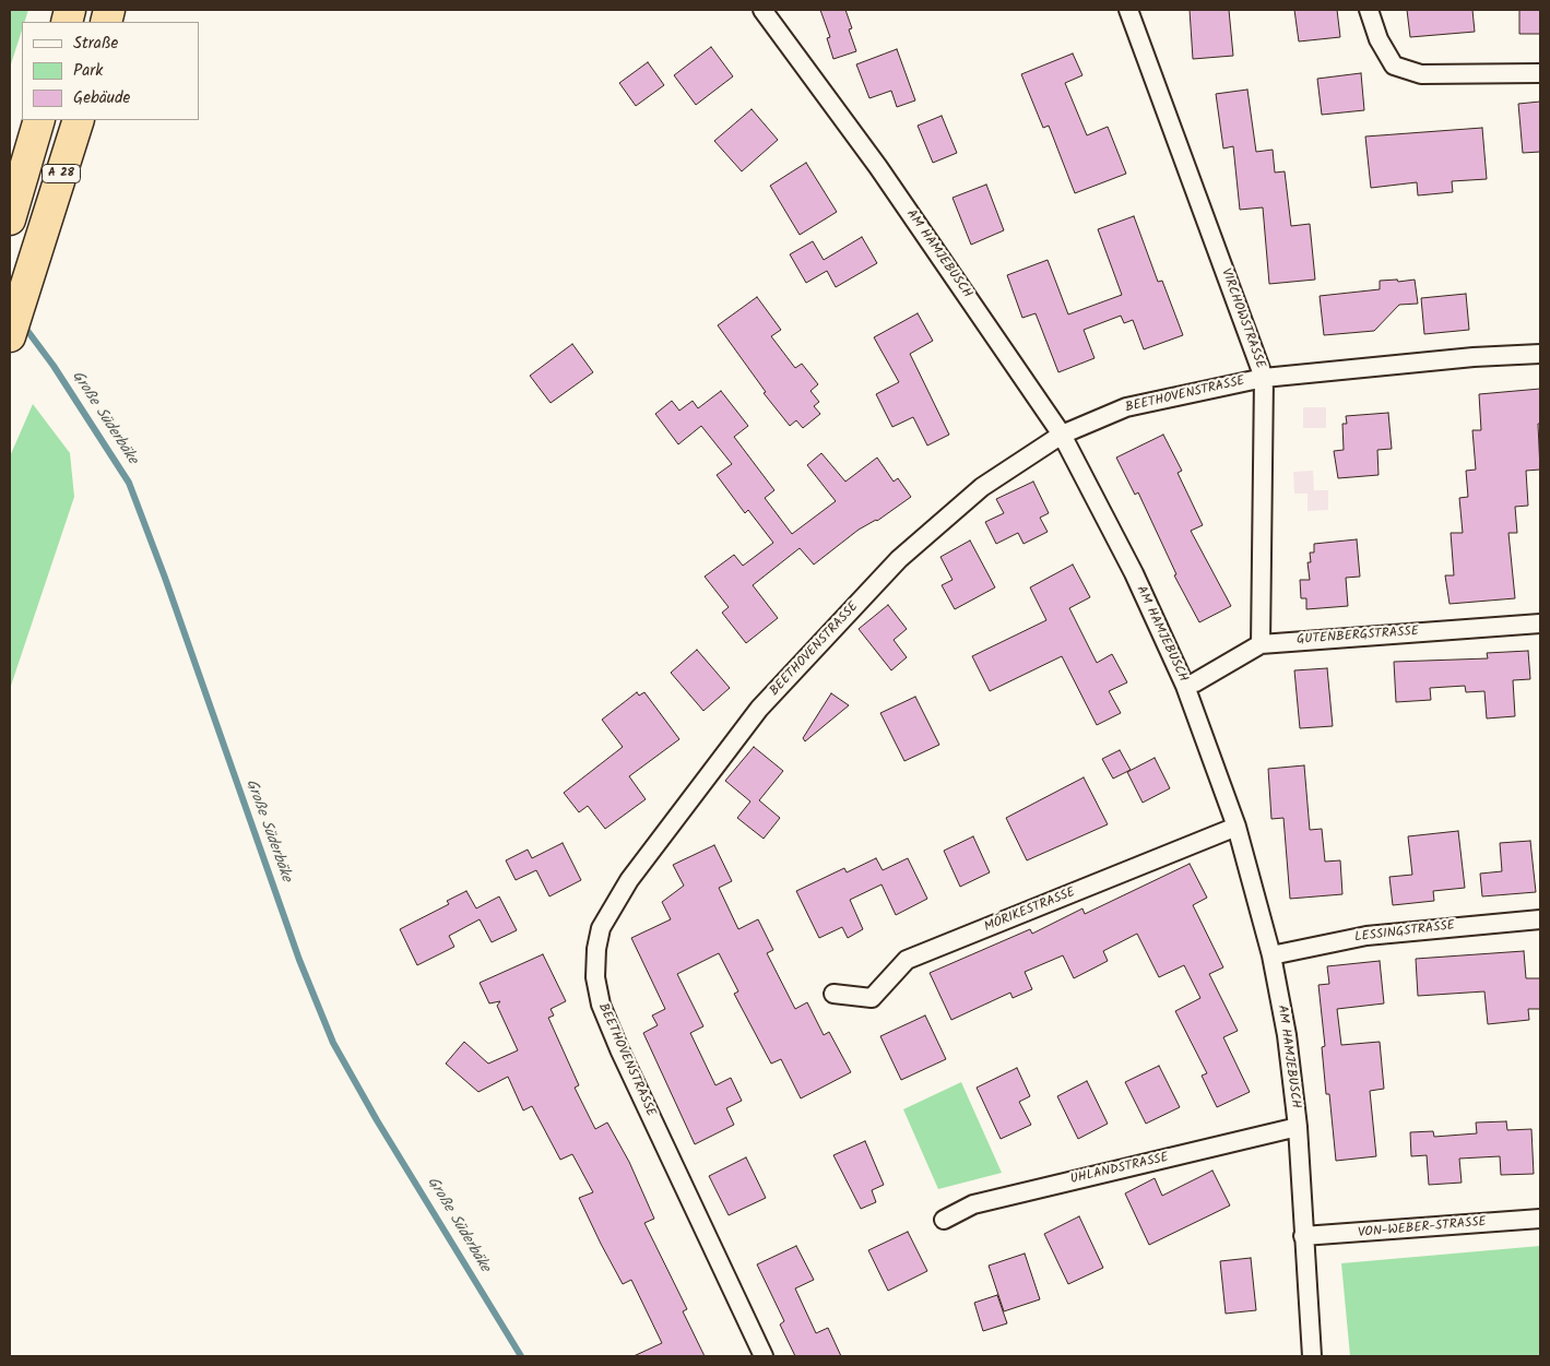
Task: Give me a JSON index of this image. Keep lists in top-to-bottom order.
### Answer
{
  "streets": {
    "highway": ["A 28"],
    "street": [
      "AM HAMJEBUSCH",
      "VIRCHOWSTRASSE",
      "BEETHOVENSTRASSE",
      "GUTENBERGSTRASSE",
      "MÖRIKESTRASSE",
      "LESSINGSTRASSE",
      "UHLANDSTRASSE",
      "VON-WEBER-STRASSE"
    ]
  },
  "crossings": [
    ["AM HAMJEBUSCH", "BEETHOVENSTRASSE"],
    ["AM HAMJEBUSCH", "GUTENBERGSTRASSE"],
    ["AM HAMJEBUSCH", "MÖRIKESTRASSE"],
    ["AM HAMJEBUSCH", "LESSINGSTRASSE"],
    ["AM HAMJEBUSCH", "UHLANDSTRASSE"],
    ["AM HAMJEBUSCH", "VON-WEBER-STRASSE"],
    ["VIRCHOWSTRASSE", "BEETHOVENSTRASSE"],
    ["VIRCHOWSTRASSE", "GUTENBERGSTRASSE"]
  ],
  "water": ["Große Süderbäke"],
  "legend": ["Straße", "Park", "Gebäude"]
}
